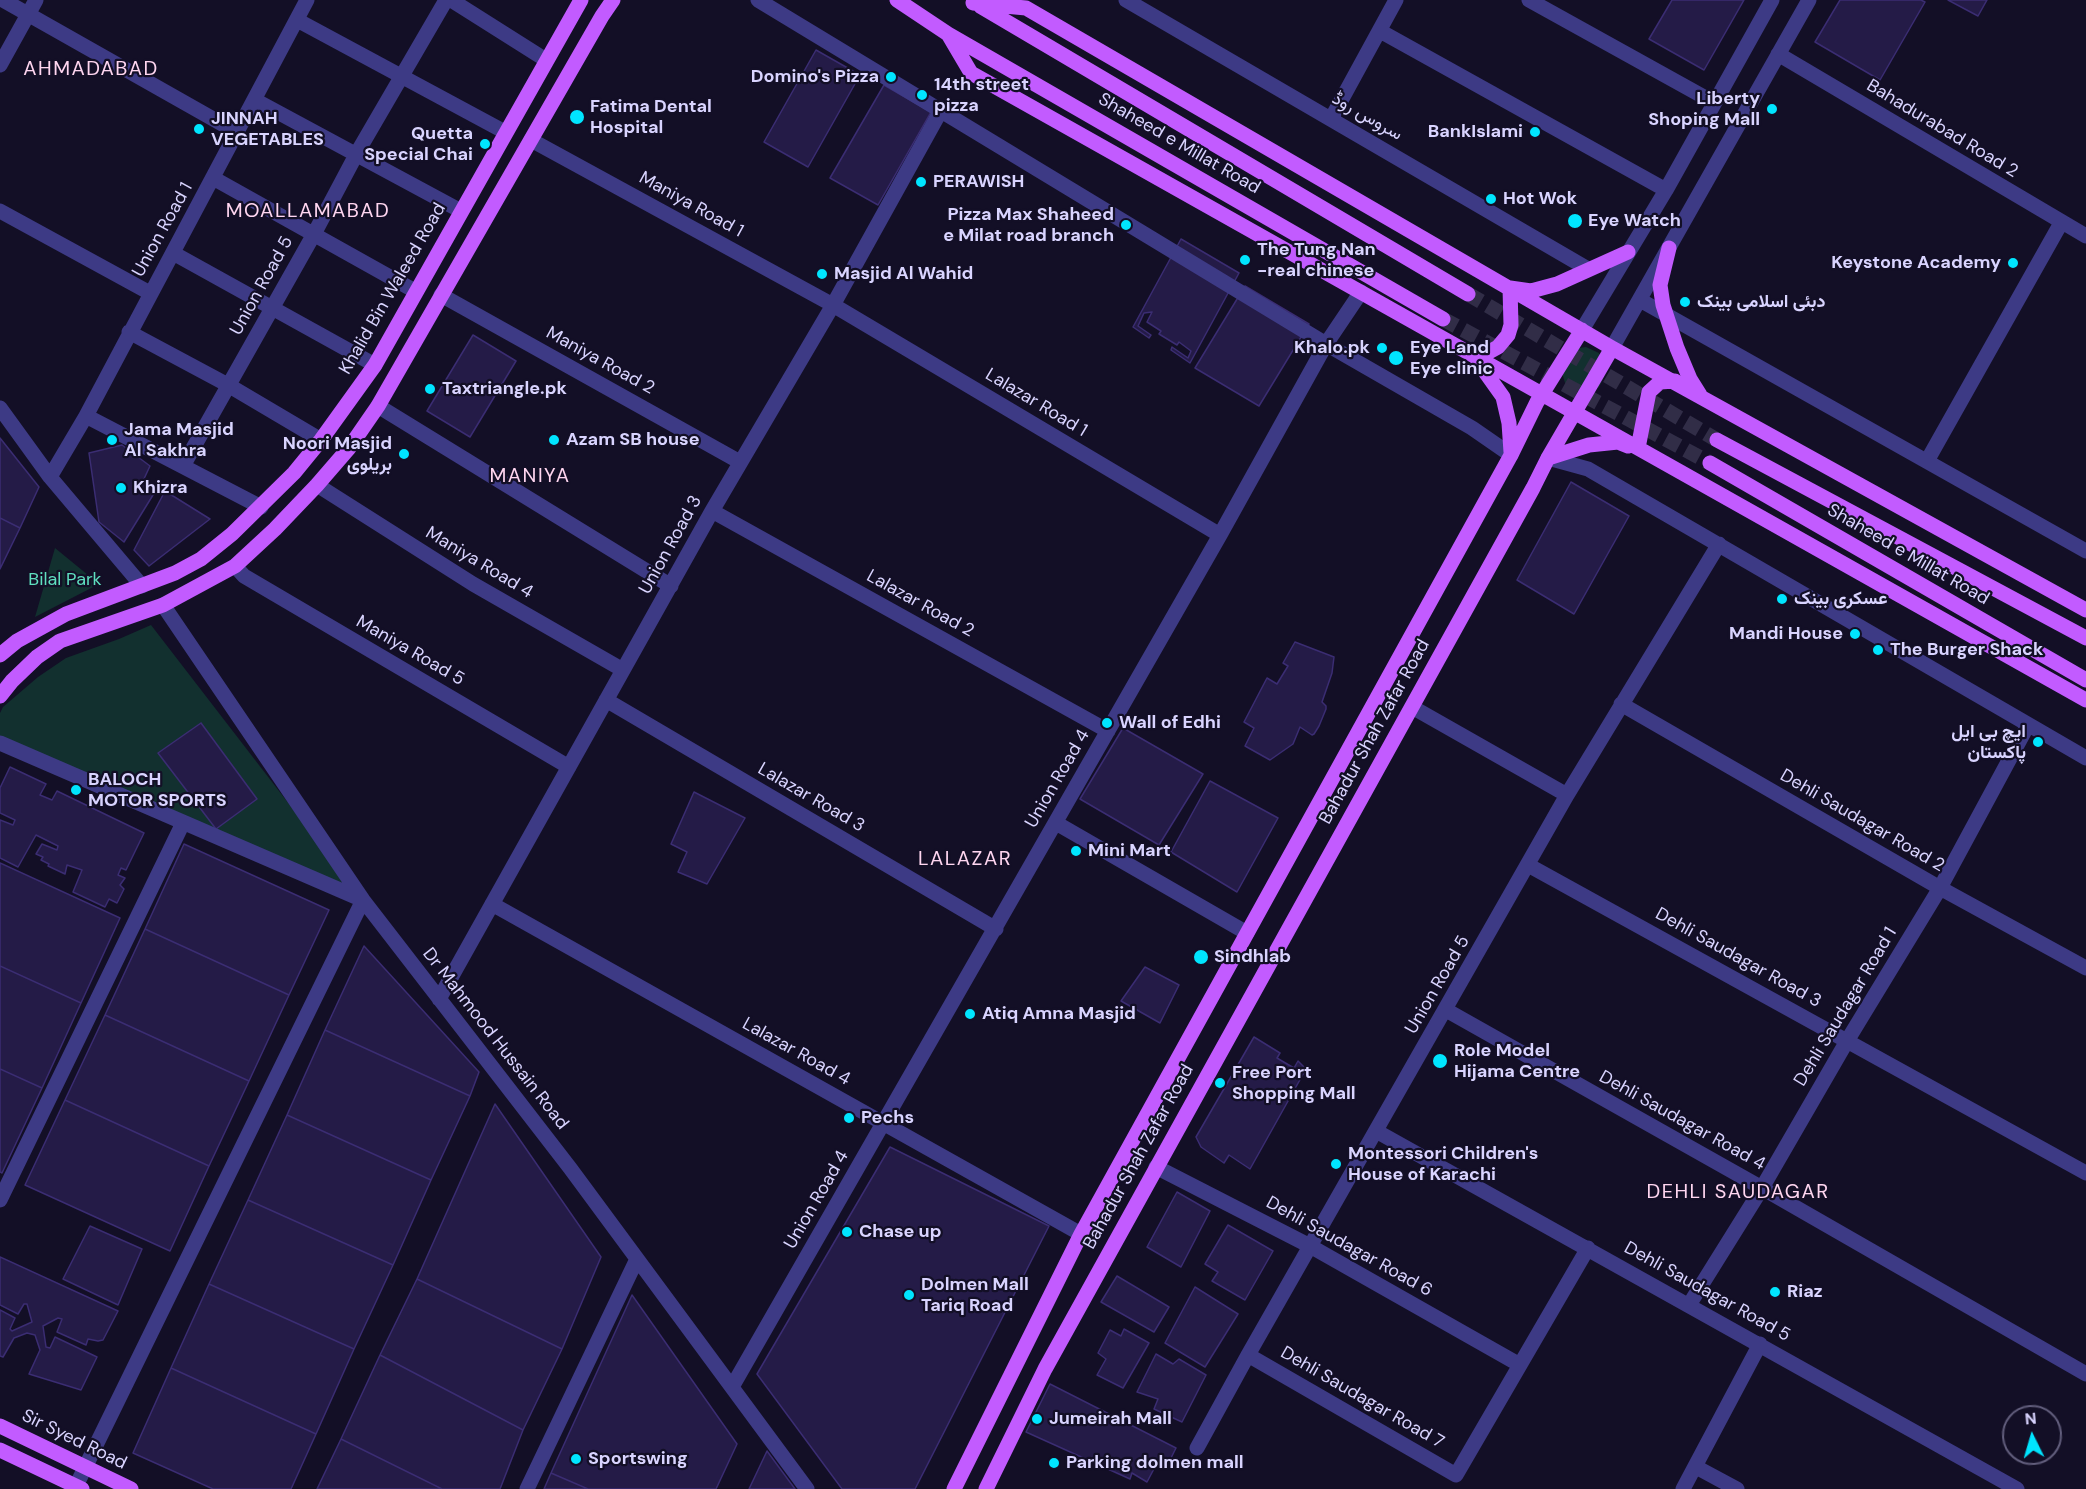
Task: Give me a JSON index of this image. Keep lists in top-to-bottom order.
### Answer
{
  "streets": {
    "main road": [
      "Shaheed e Millat Road",
      "Khalid Bin Waleed Road",
      "Bahadur Shah Zafar Road",
      "Sir Syed Road"
    ],
    "street": [
      "سروس روڈ",
      "Bahadurabad Road 2",
      "Maniya Road 1",
      "Union Road 1",
      "Union Road 5",
      "Maniya Road 2",
      "Lalazar Road 1",
      "Union Road 3",
      "Maniya Road 4",
      "Lalazar Road 2",
      "Maniya Road 5",
      "Union Road 4",
      "Lalazar Road 3",
      "Dehli Saudagar Road 2",
      "Dehli Saudagar Road 3",
      "Dehli Saudagar Road 1",
      "Dr Mahmood Hussain Road",
      "Lalazar Road 4",
      "Dehli Saudagar Road 4",
      "Dehli Saudagar Road 6",
      "Dehli Saudagar Road 5",
      "Dehli Saudagar Road 7"
    ]
  },
  "crossings": [
    ["Bahadurabad Road 2", "Bahadur Shah Zafar Road"],
    ["Maniya Road 1", "Lalazar Road 1"],
    ["Maniya Road 1", "Union Road 3"],
    ["Union Road 5", "Dehli Saudagar Road 2"],
    ["Union Road 5", "Dehli Saudagar Road 3"],
    ["Union Road 5", "Dehli Saudagar Road 4"],
    ["Union Road 5", "Dehli Saudagar Road 6"],
    ["Union Road 5", "Dehli Saudagar Road 5"],
    ["Union Road 5", "Dehli Saudagar Road 7"],
    ["Maniya Road 2", "Union Road 3"],
    ["Lalazar Road 1", "Union Road 3"],
    ["Lalazar Road 1", "Union Road 4"],
    ["Union Road 3", "Maniya Road 4"],
    ["Union Road 3", "Lalazar Road 2"],
    ["Union Road 3", "Maniya Road 5"],
    ["Union Road 3", "Lalazar Road 3"],
    ["Union Road 3", "Dr Mahmood Hussain Road"],
    ["Union Road 3", "Lalazar Road 4"],
    ["Lalazar Road 2", "Union Road 4"],
    ["Bahadur Shah Zafar Road", "Lalazar Road 4"],
    ["Bahadur Shah Zafar Road", "Dehli Saudagar Road 6"],
    ["Union Road 4", "Lalazar Road 3"],
    ["Union Road 4", "Dr Mahmood Hussain Road"],
    ["Union Road 4", "Lalazar Road 4"],
    ["Dehli Saudagar Road 2", "Dehli Saudagar Road 1"],
    ["Dehli Saudagar Road 3", "Dehli Saudagar Road 1"],
    ["Dehli Saudagar Road 1", "Dehli Saudagar Road 4"],
    ["Dehli Saudagar Road 1", "Dehli Saudagar Road 5"],
    ["Dehli Saudagar Road 6", "Dehli Saudagar Road 7"]
  ],
  "districts": [
    "AHMADABAD",
    "MOALLAMABAD",
    "MANIYA",
    "LALAZAR",
    "DEHLI SAUDAGAR"
  ],
  "parks": ["Bilal Park"],
  "places": [
    "Domino's Pizza",
    "14th street pizza",
    "Liberty Shoping Mall",
    "Fatima Dental Hospital",
    "JINNAH VEGETABLES",
    "BankIslami",
    "Quetta Special Chai",
    "PERAWISH",
    "Hot Wok",
    "Eye Watch",
    "Pizza Max Shaheed e Milat road branch",
    "The Tung Nan -real chinese",
    "Keystone Academy",
    "Masjid Al Wahid",
    "دبئی اسلامی بینک",
    "Khalo.pk",
    "Eye Land Eye clinic",
    "Taxtriangle.pk",
    "Jama Masjid Al Sakhra",
    "Azam SB house",
    "Noori Masjid بریلوی",
    "Khizra",
    "عسکری بینک",
    "Mandi House",
    "The Burger Shack",
    "Wall of Edhi",
    "ایچ بی ایل پاکستان",
    "BALOCH MOTOR SPORTS",
    "Mini Mart",
    "Sindhlab",
    "Atiq Amna Masjid",
    "Role Model Hijama Centre",
    "Free Port Shopping Mall",
    "Pechs",
    "Montessori Children's House of Karachi",
    "Chase up",
    "Riaz",
    "Dolmen Mall Tariq Road",
    "Jumeirah Mall",
    "Sportswing",
    "Parking dolmen mall"
  ],
  "north": "top"
}
